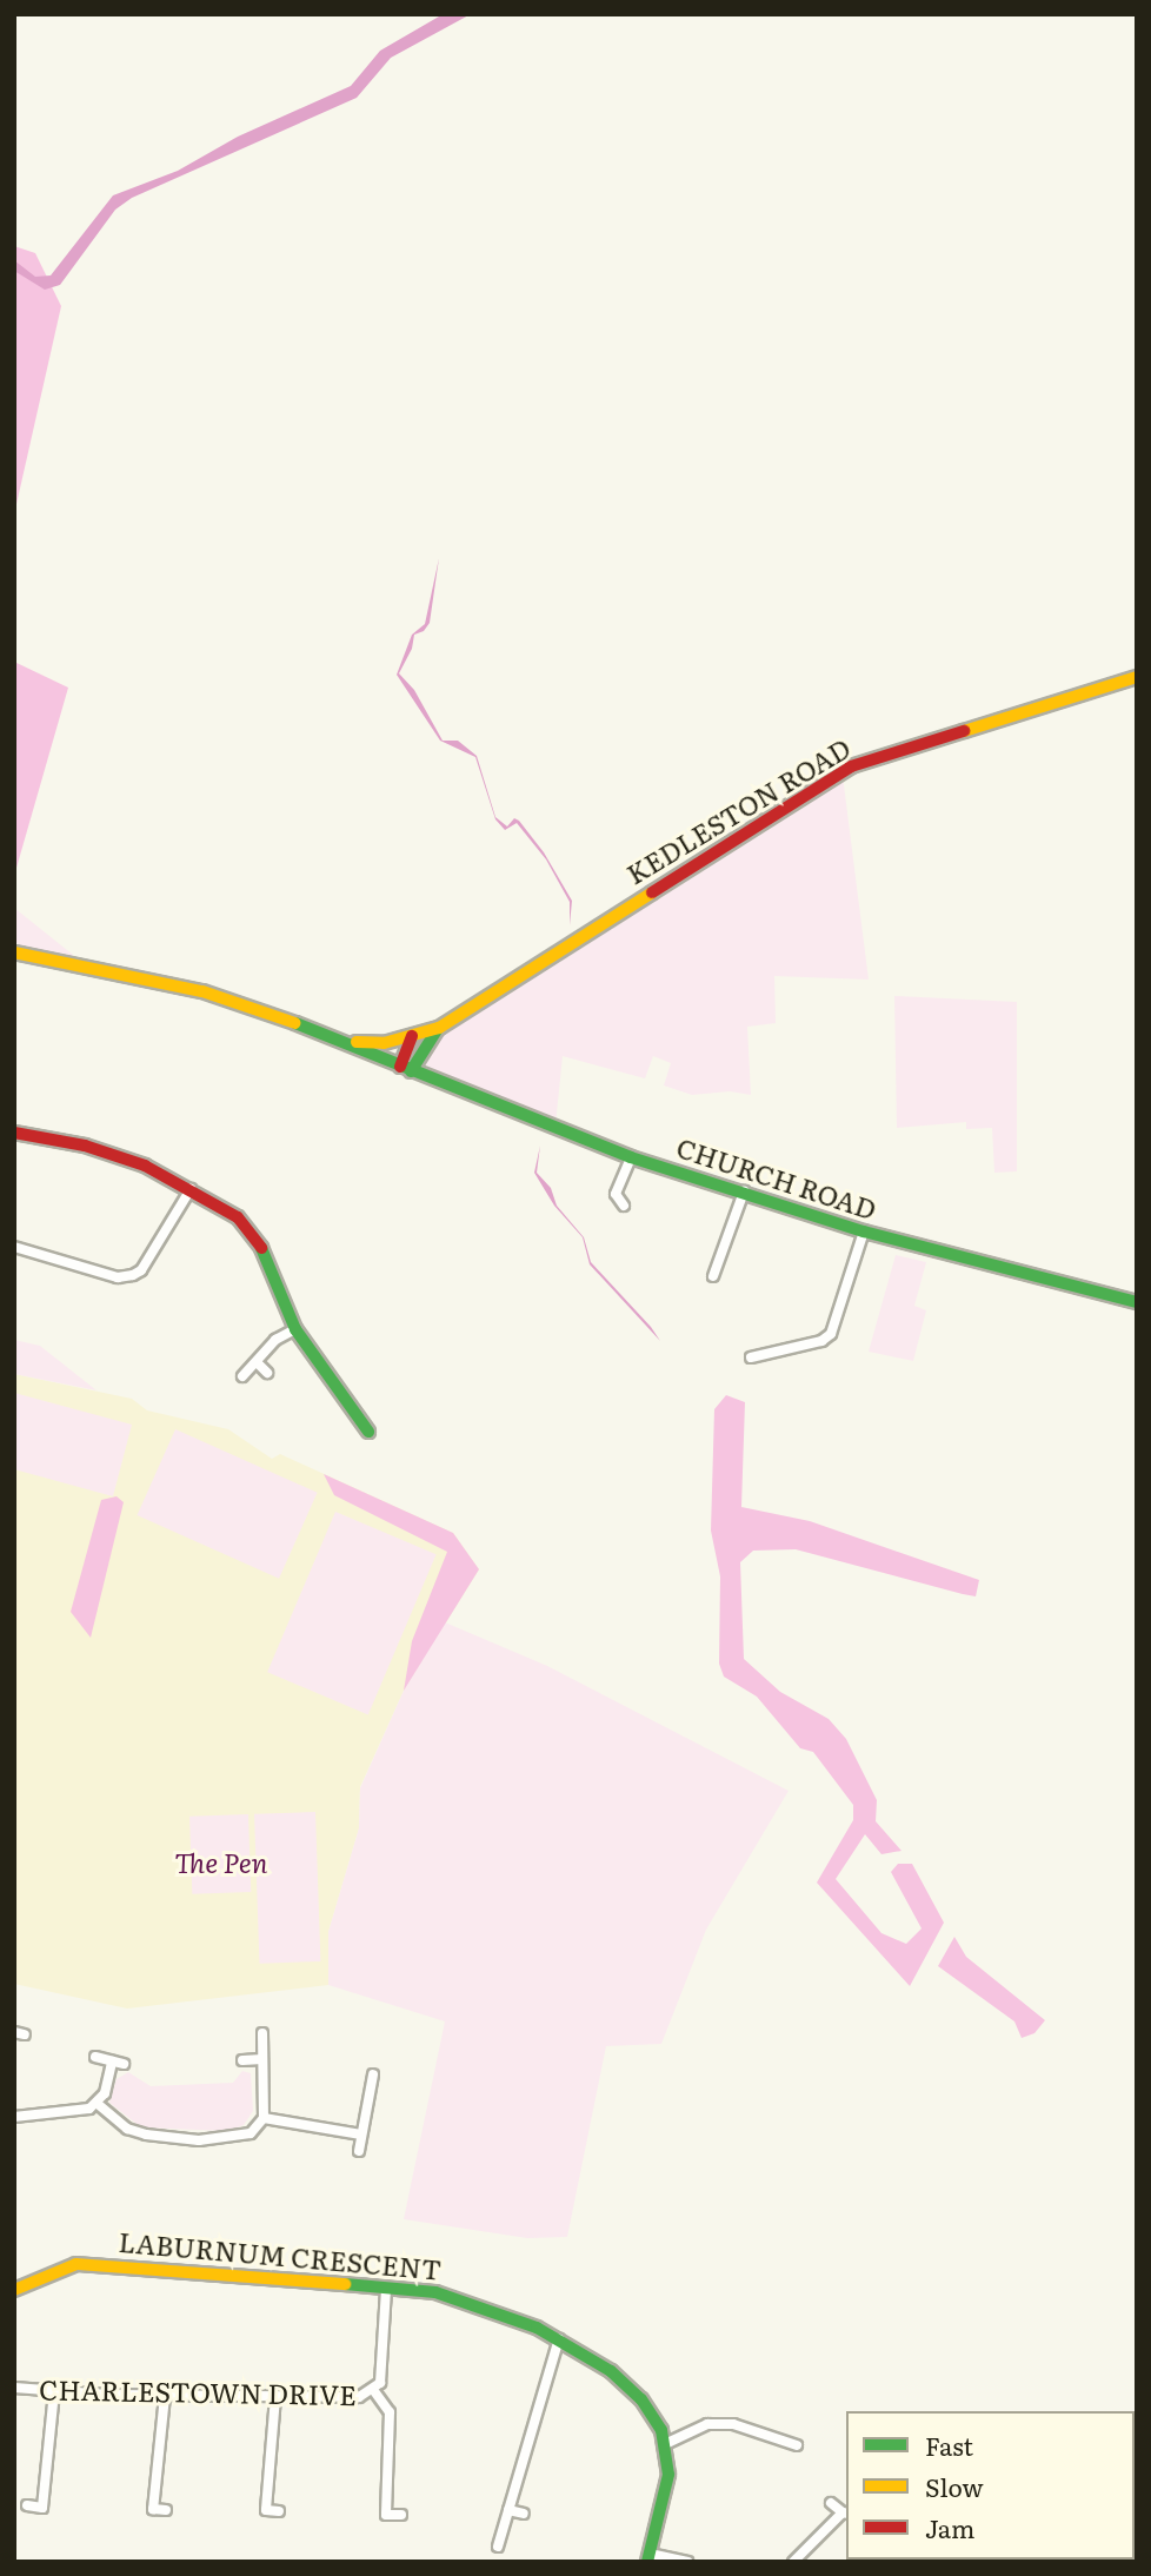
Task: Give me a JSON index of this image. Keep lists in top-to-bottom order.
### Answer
{
  "streets": {
    "street": [
      "KEDLESTON ROAD",
      "CHURCH ROAD",
      "LABURNUM CRESCENT",
      "CHARLESTOWN DRIVE"
    ]
  },
  "crossings": [
    ["KEDLESTON ROAD", "CHURCH ROAD"],
    ["LABURNUM CRESCENT", "CHARLESTOWN DRIVE"]
  ],
  "parks": ["The Pen"],
  "legend": ["Fast", "Slow", "Jam"]
}
